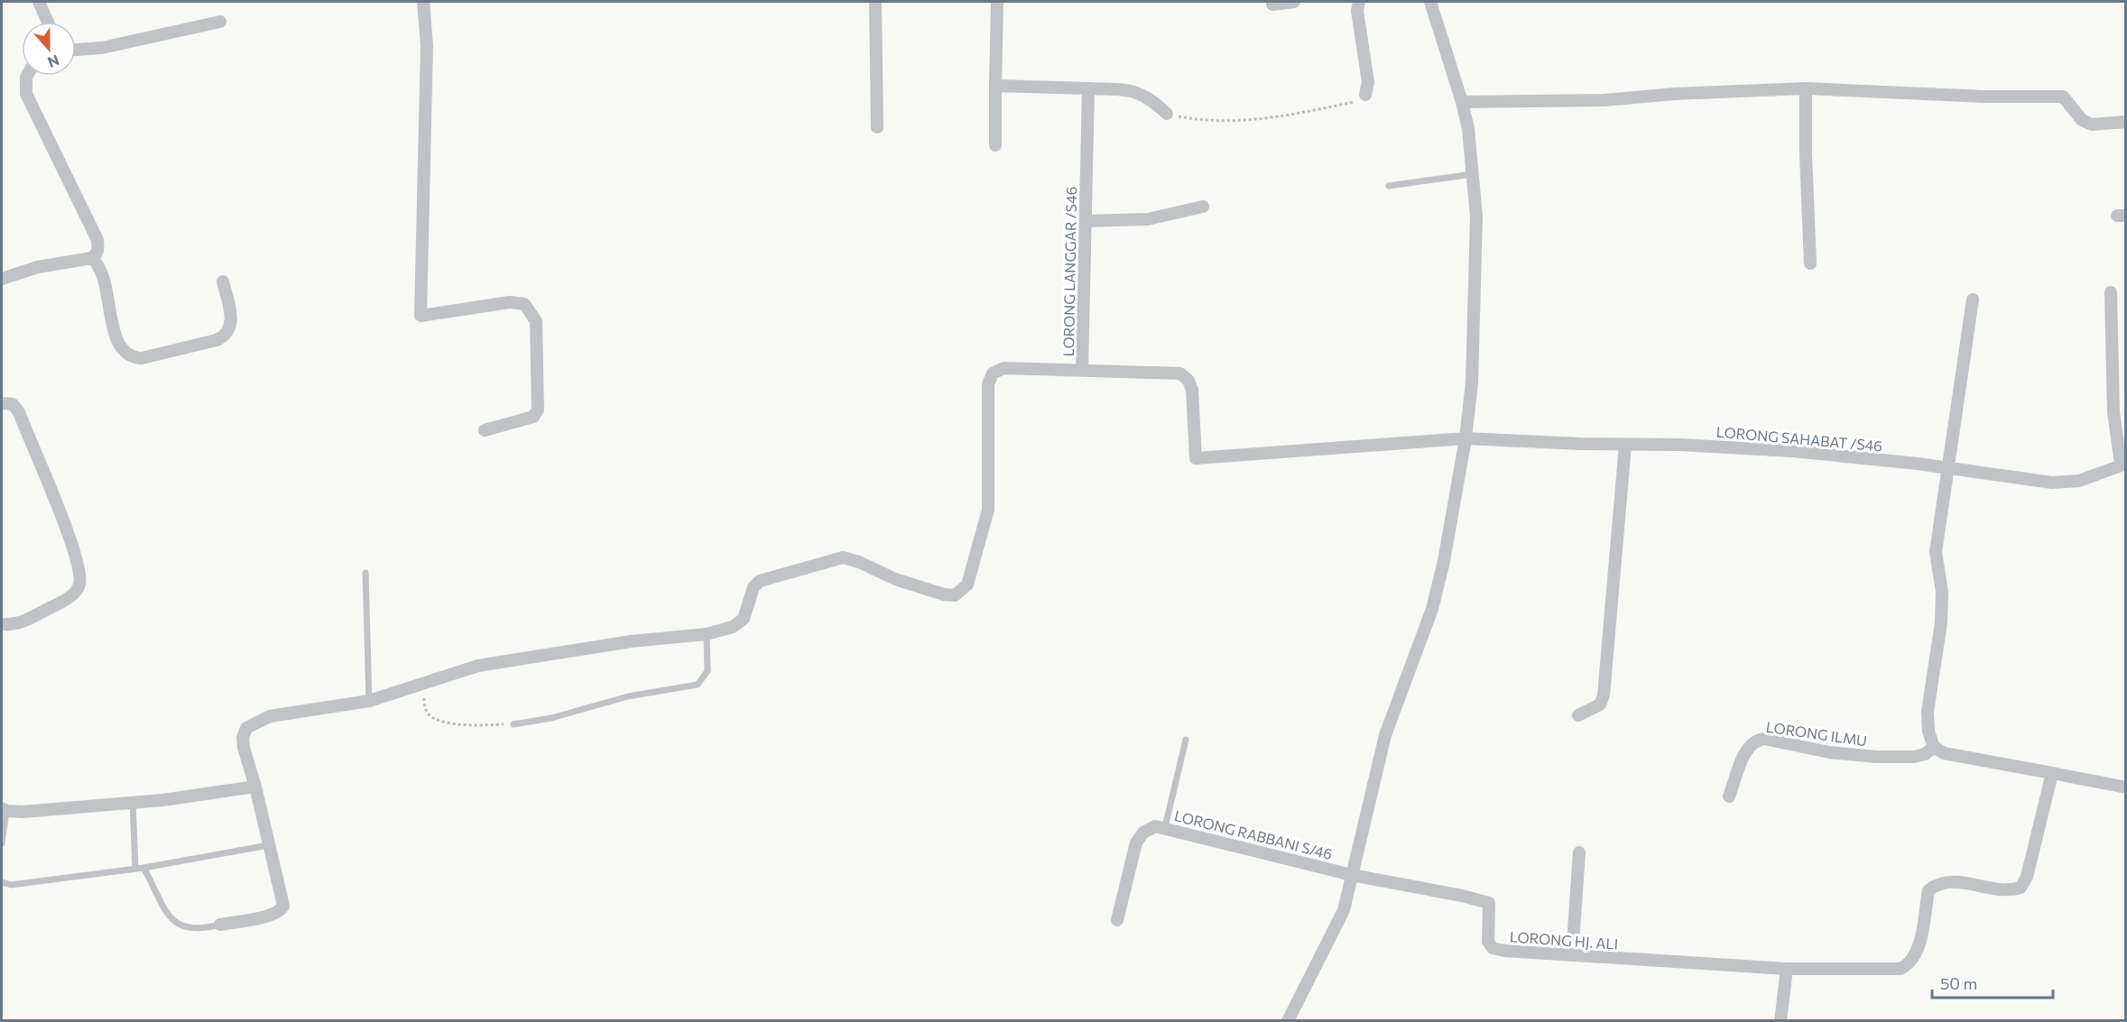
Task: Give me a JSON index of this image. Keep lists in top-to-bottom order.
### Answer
{
  "streets": {
    "street": [
      "LORONG LANGGAR /S46",
      "LORONG SAHABAT /S46",
      "LORONG ILMU",
      "LORONG RABBANI S/46",
      "LORONG HJ. ALI"
    ]
  },
  "crossings": [
    ["LORONG LANGGAR /S46", "LORONG SAHABAT /S46"],
    ["LORONG RABBANI S/46", "LORONG HJ. ALI"]
  ],
  "scale_bar": "50 m",
  "north": "bottom"
}
